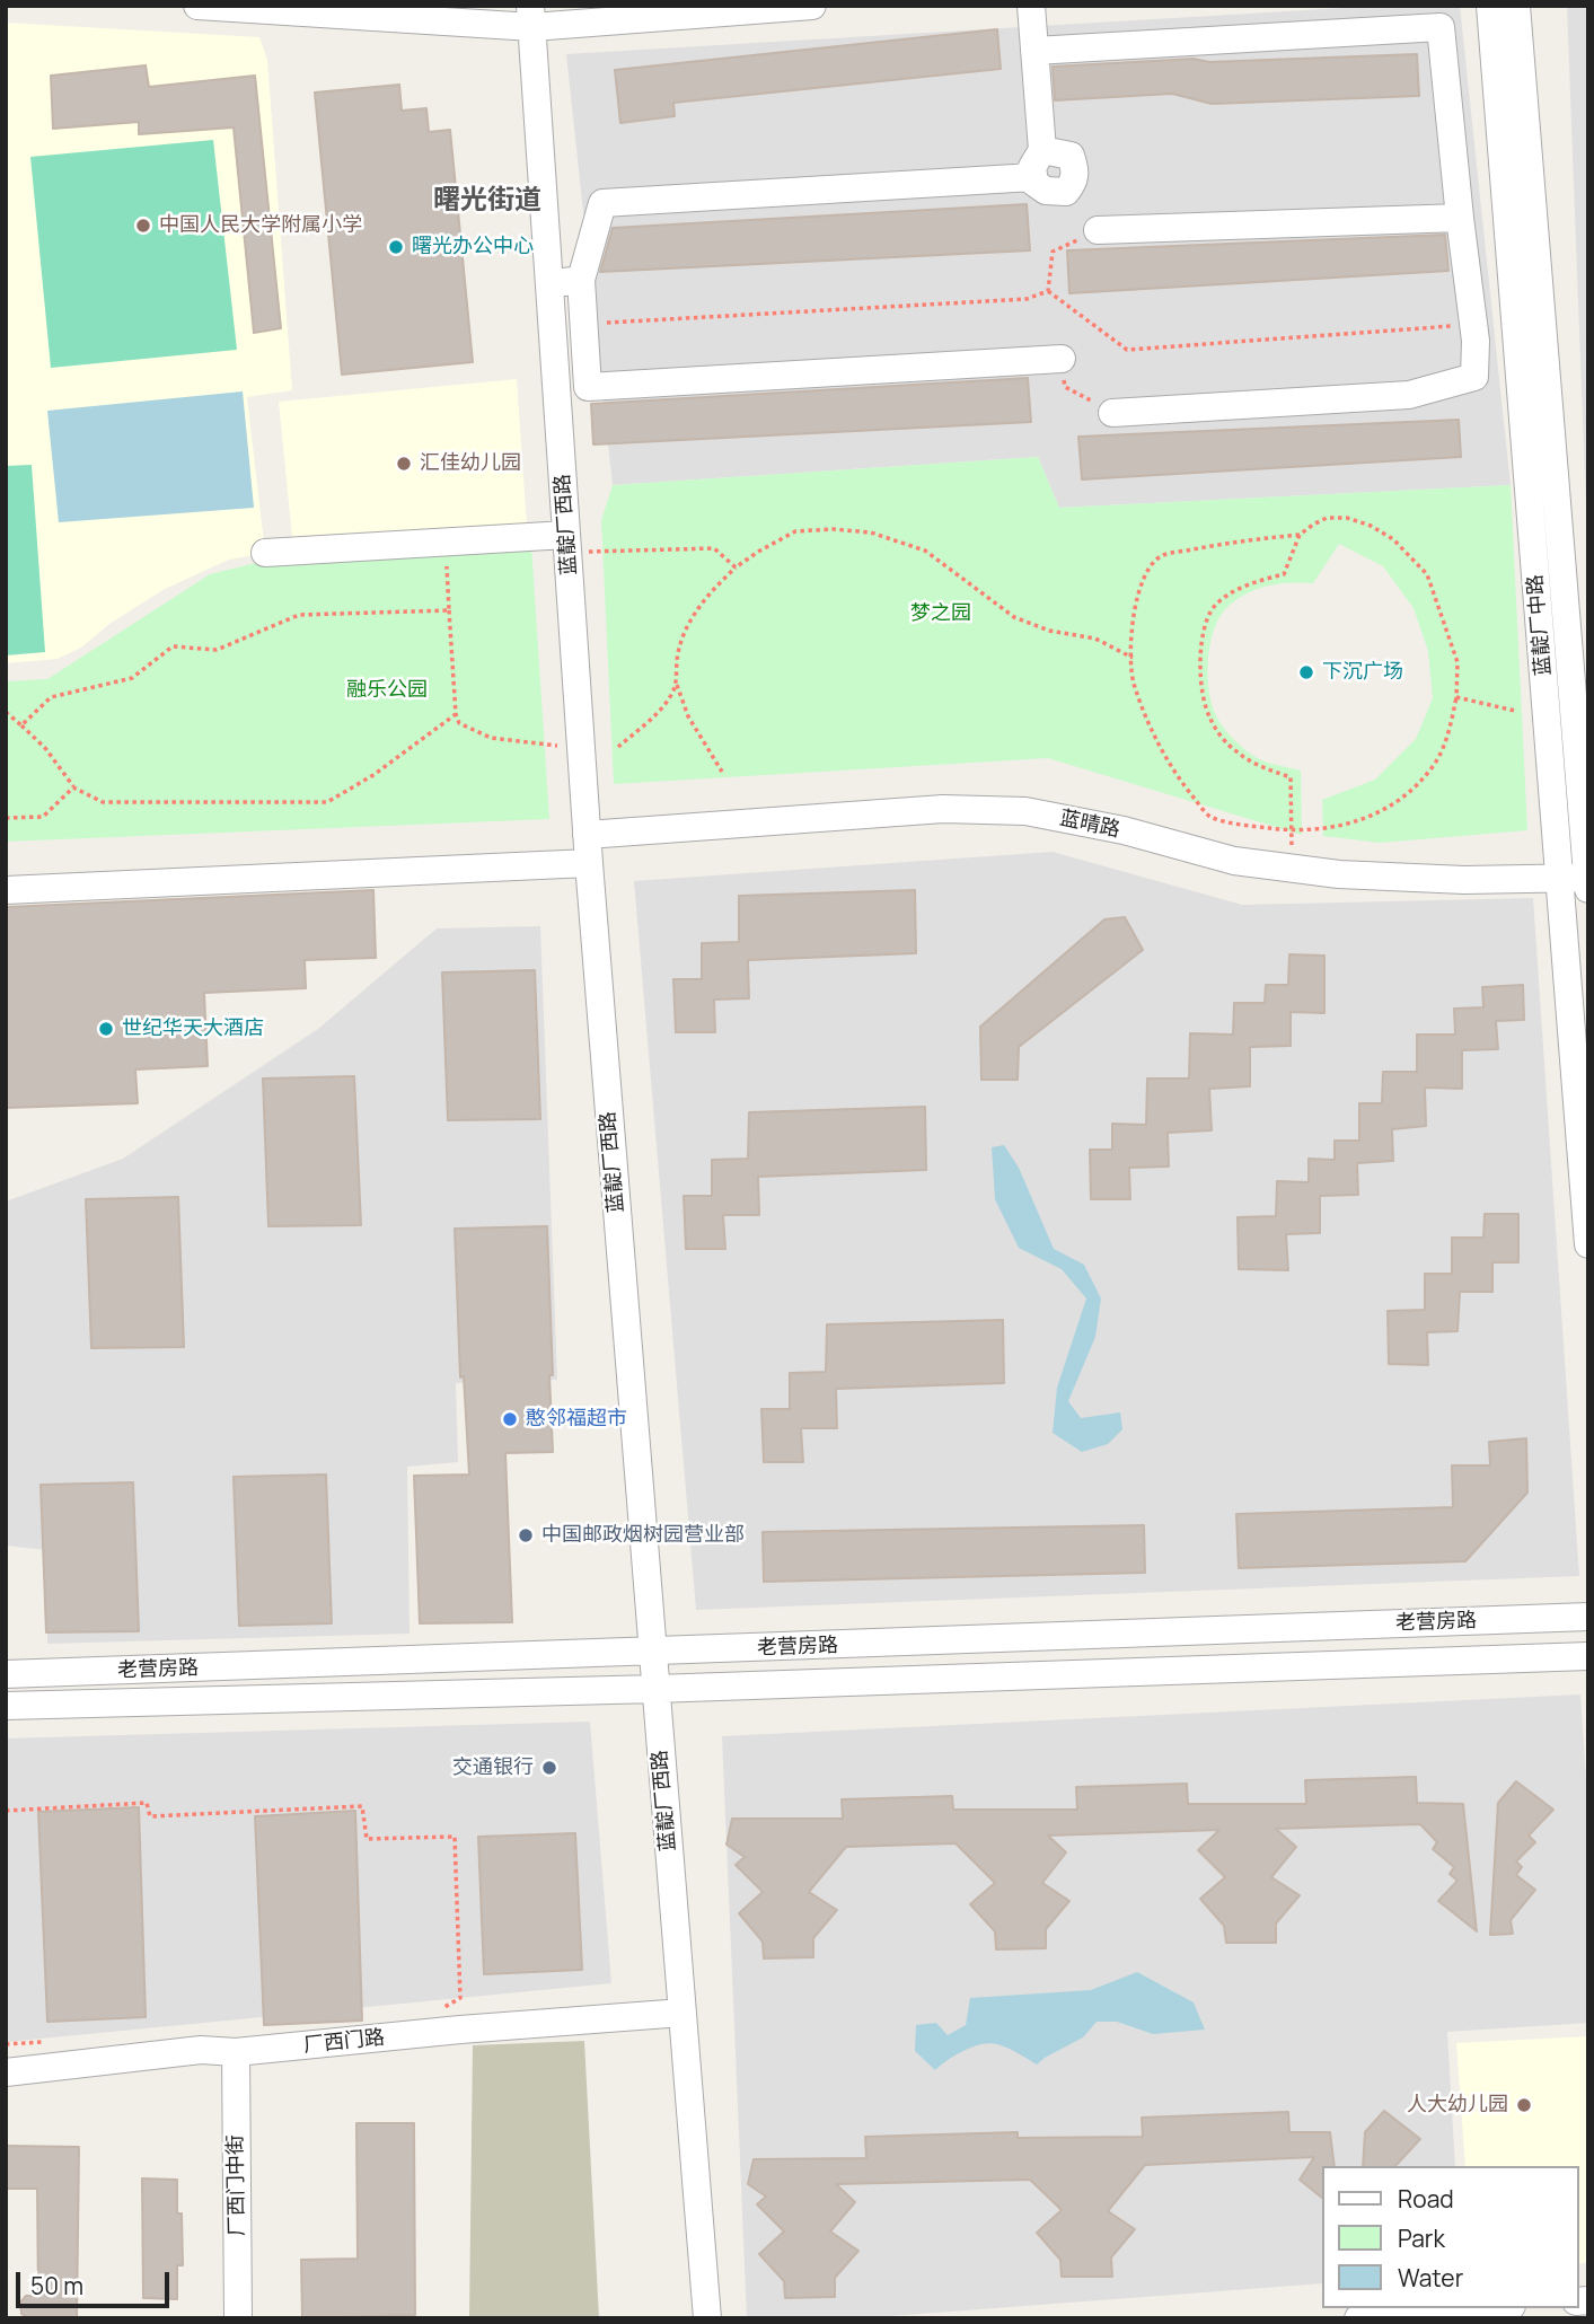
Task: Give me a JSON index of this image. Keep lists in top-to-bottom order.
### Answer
{
  "streets": {
    "street": [
      "蓝靛厂西路",
      "蓝靛厂中路",
      "蓝晴路",
      "老营房路",
      "厂西门路",
      "厂西门中街"
    ]
  },
  "crossings": [
    ["蓝靛厂西路", "蓝晴路"],
    ["蓝靛厂西路", "老营房路"],
    ["蓝靛厂西路", "厂西门路"],
    ["蓝靛厂中路", "蓝晴路"],
    ["厂西门路", "厂西门中街"]
  ],
  "districts": ["曙光街道"],
  "parks": ["梦之园", "融乐公园"],
  "places": [
    "中国人民大学附属小学",
    "曙光办公中心",
    "汇佳幼儿园",
    "下沉广场",
    "世纪华天大酒店",
    "憨邻福超市",
    "中国邮政烟树园营业部",
    "交通银行",
    "人大幼儿园"
  ],
  "legend": ["Road", "Park", "Water"],
  "scale_bar": "50 m"
}
